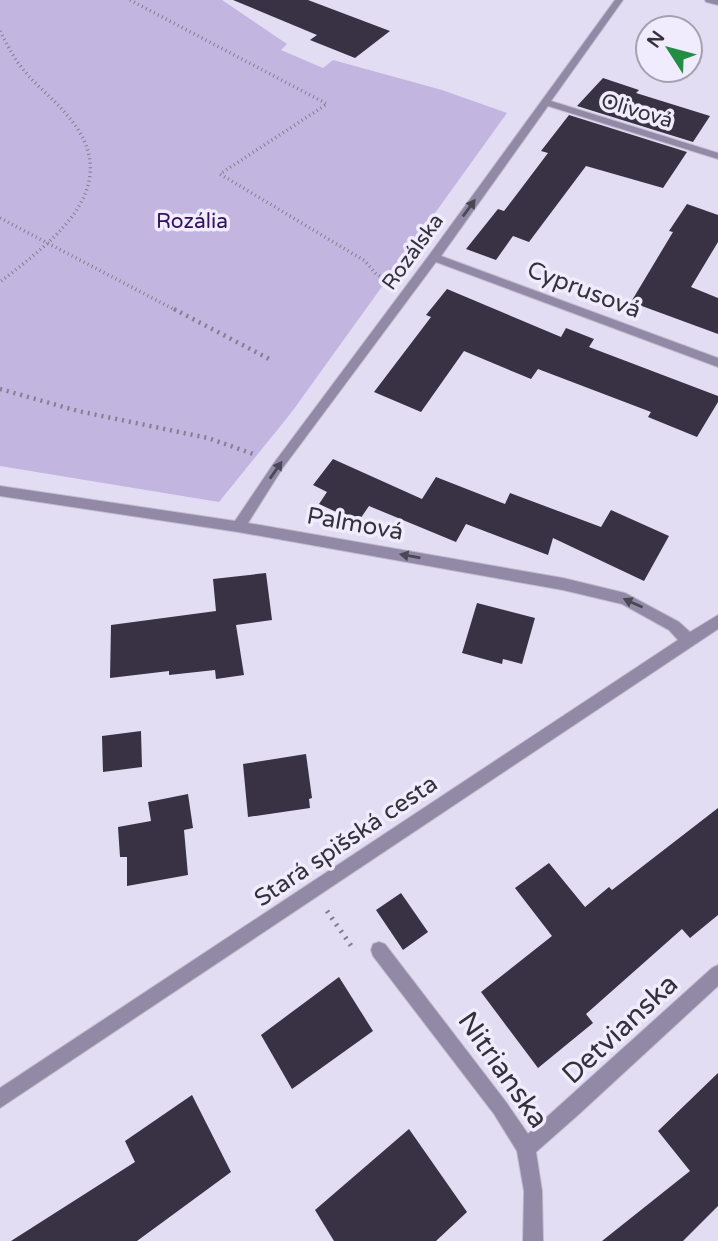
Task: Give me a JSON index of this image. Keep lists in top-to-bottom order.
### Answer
{
  "streets": {
    "street": [
      "Olivová",
      "Rozálska",
      "Cyprusová",
      "Palmová",
      "Stará spišská cesta",
      "Detvianska",
      "Nitrianska"
    ]
  },
  "crossings": [
    ["Olivová", "Rozálska"],
    ["Rozálska", "Cyprusová"],
    ["Rozálska", "Palmová"],
    ["Palmová", "Stará spišská cesta"],
    ["Detvianska", "Nitrianska"]
  ],
  "one_way": ["Rozálska", "Palmová"],
  "parks": ["Rozália"],
  "north": "top left"
}
